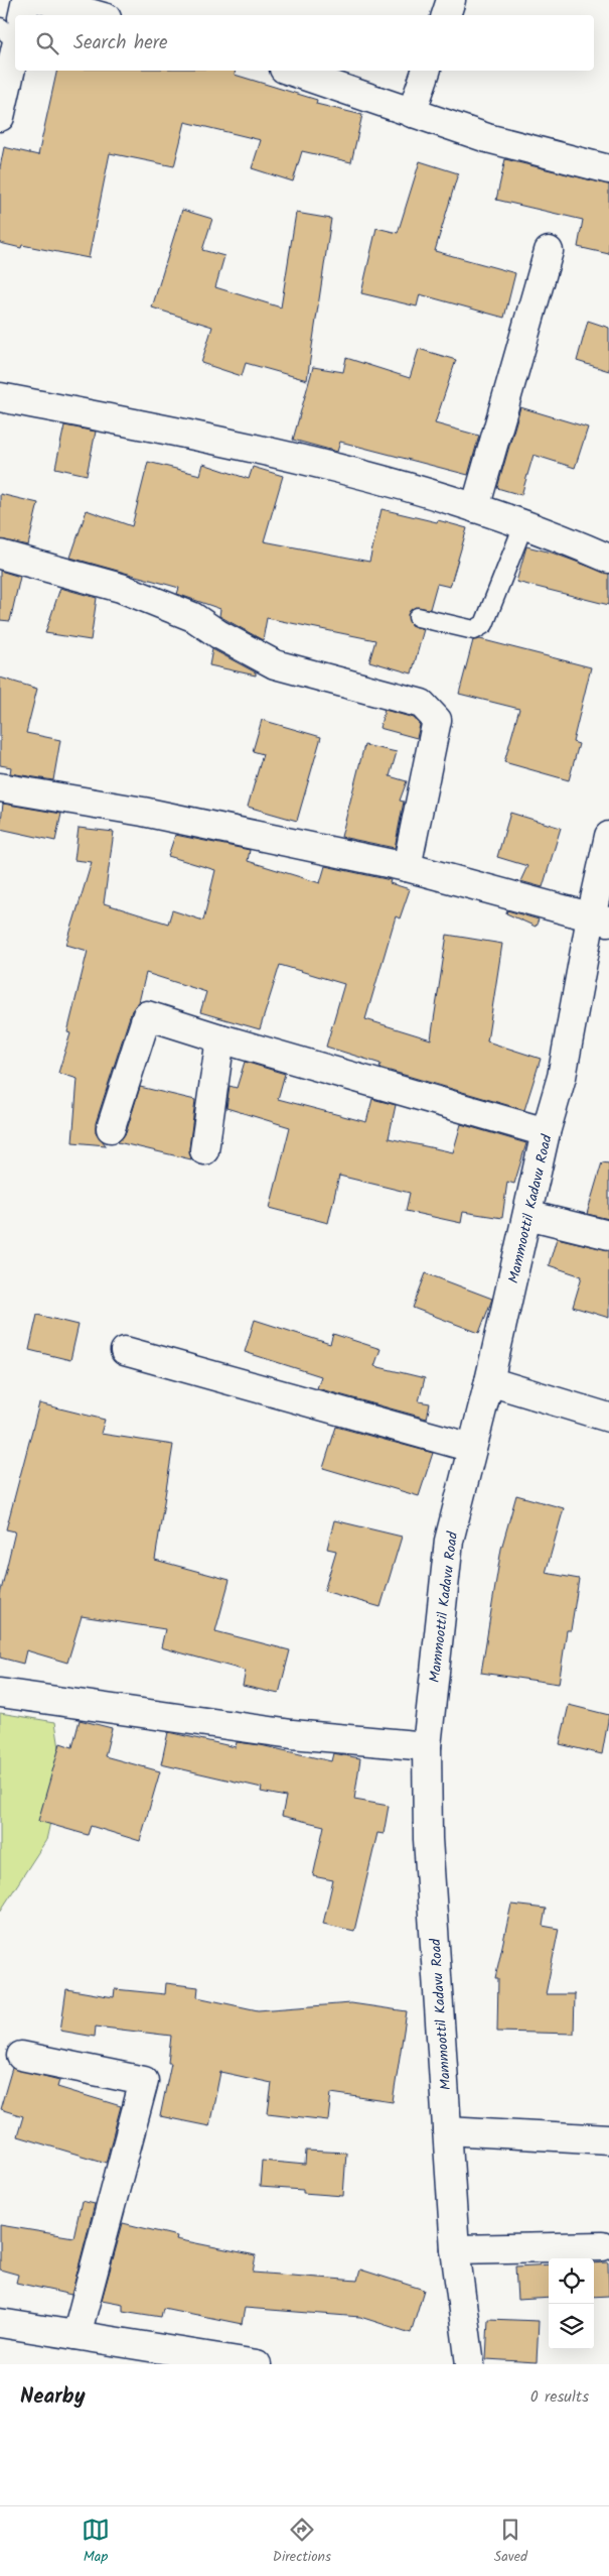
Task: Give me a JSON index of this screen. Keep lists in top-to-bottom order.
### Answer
{
  "streets": {
    "street": ["Mammoottil Kadavu Road"]
  },
  "page": {
    "search": "Search here",
    "heading": ["Nearby", "0 results"],
    "nav": ["Map", "Directions", "Saved"]
  }
}
